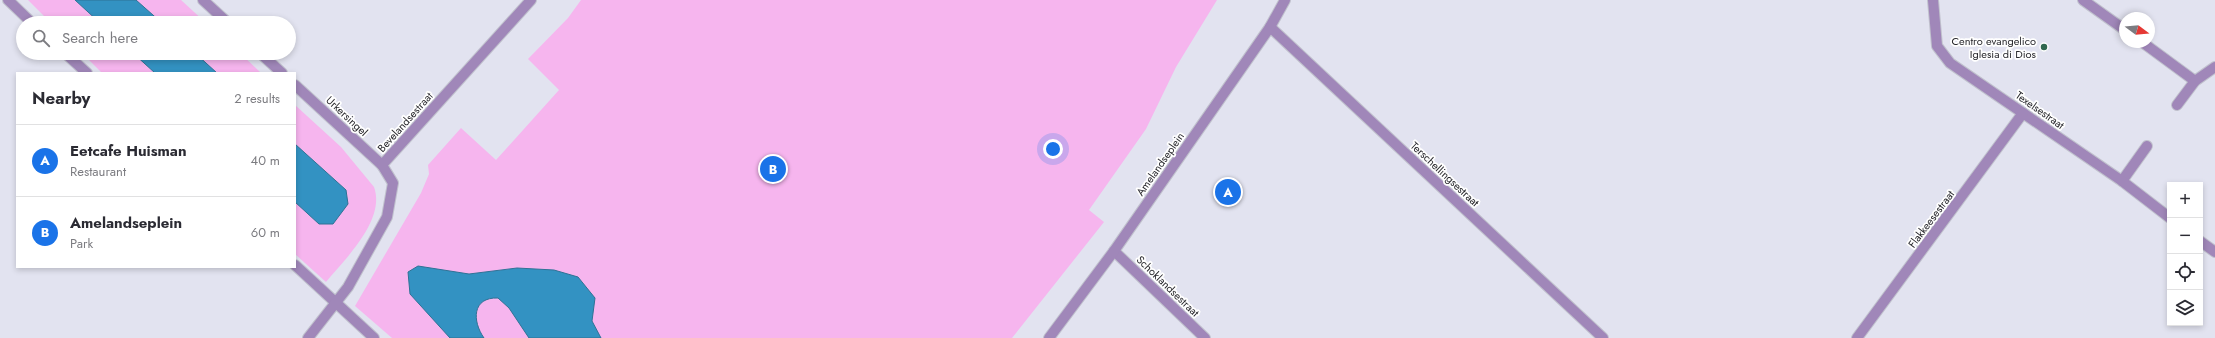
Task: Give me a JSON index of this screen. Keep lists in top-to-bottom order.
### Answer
{
  "streets": {
    "street": [
      "Texelsestraat",
      "Urkersingel",
      "Bevelandsestraat",
      "Amelandseplein",
      "Terschellingsestraat",
      "Flakkeesestraat",
      "Schoklandsestraat"
    ]
  },
  "crossings": [
    ["Texelsestraat", "Flakkeesestraat"],
    ["Urkersingel", "Bevelandsestraat"],
    ["Amelandseplein", "Terschellingsestraat"],
    ["Amelandseplein", "Schoklandsestraat"]
  ],
  "places": ["Centro evangelico Iglesia di Dios"],
  "north": "right",
  "page": {
    "search": "Search here",
    "heading": ["Nearby", "2 results"],
    "list": [
      {
        "mark": "A",
        "name": "Eetcafe Huisman",
        "note": "Restaurant",
        "value": "40 m"
      },
      {
        "mark": "B",
        "name": "Amelandseplein",
        "note": "Park",
        "value": "60 m"
      }
    ],
    "pins": ["B", "A"],
    "map_buttons": ["+", "−"]
  }
}
